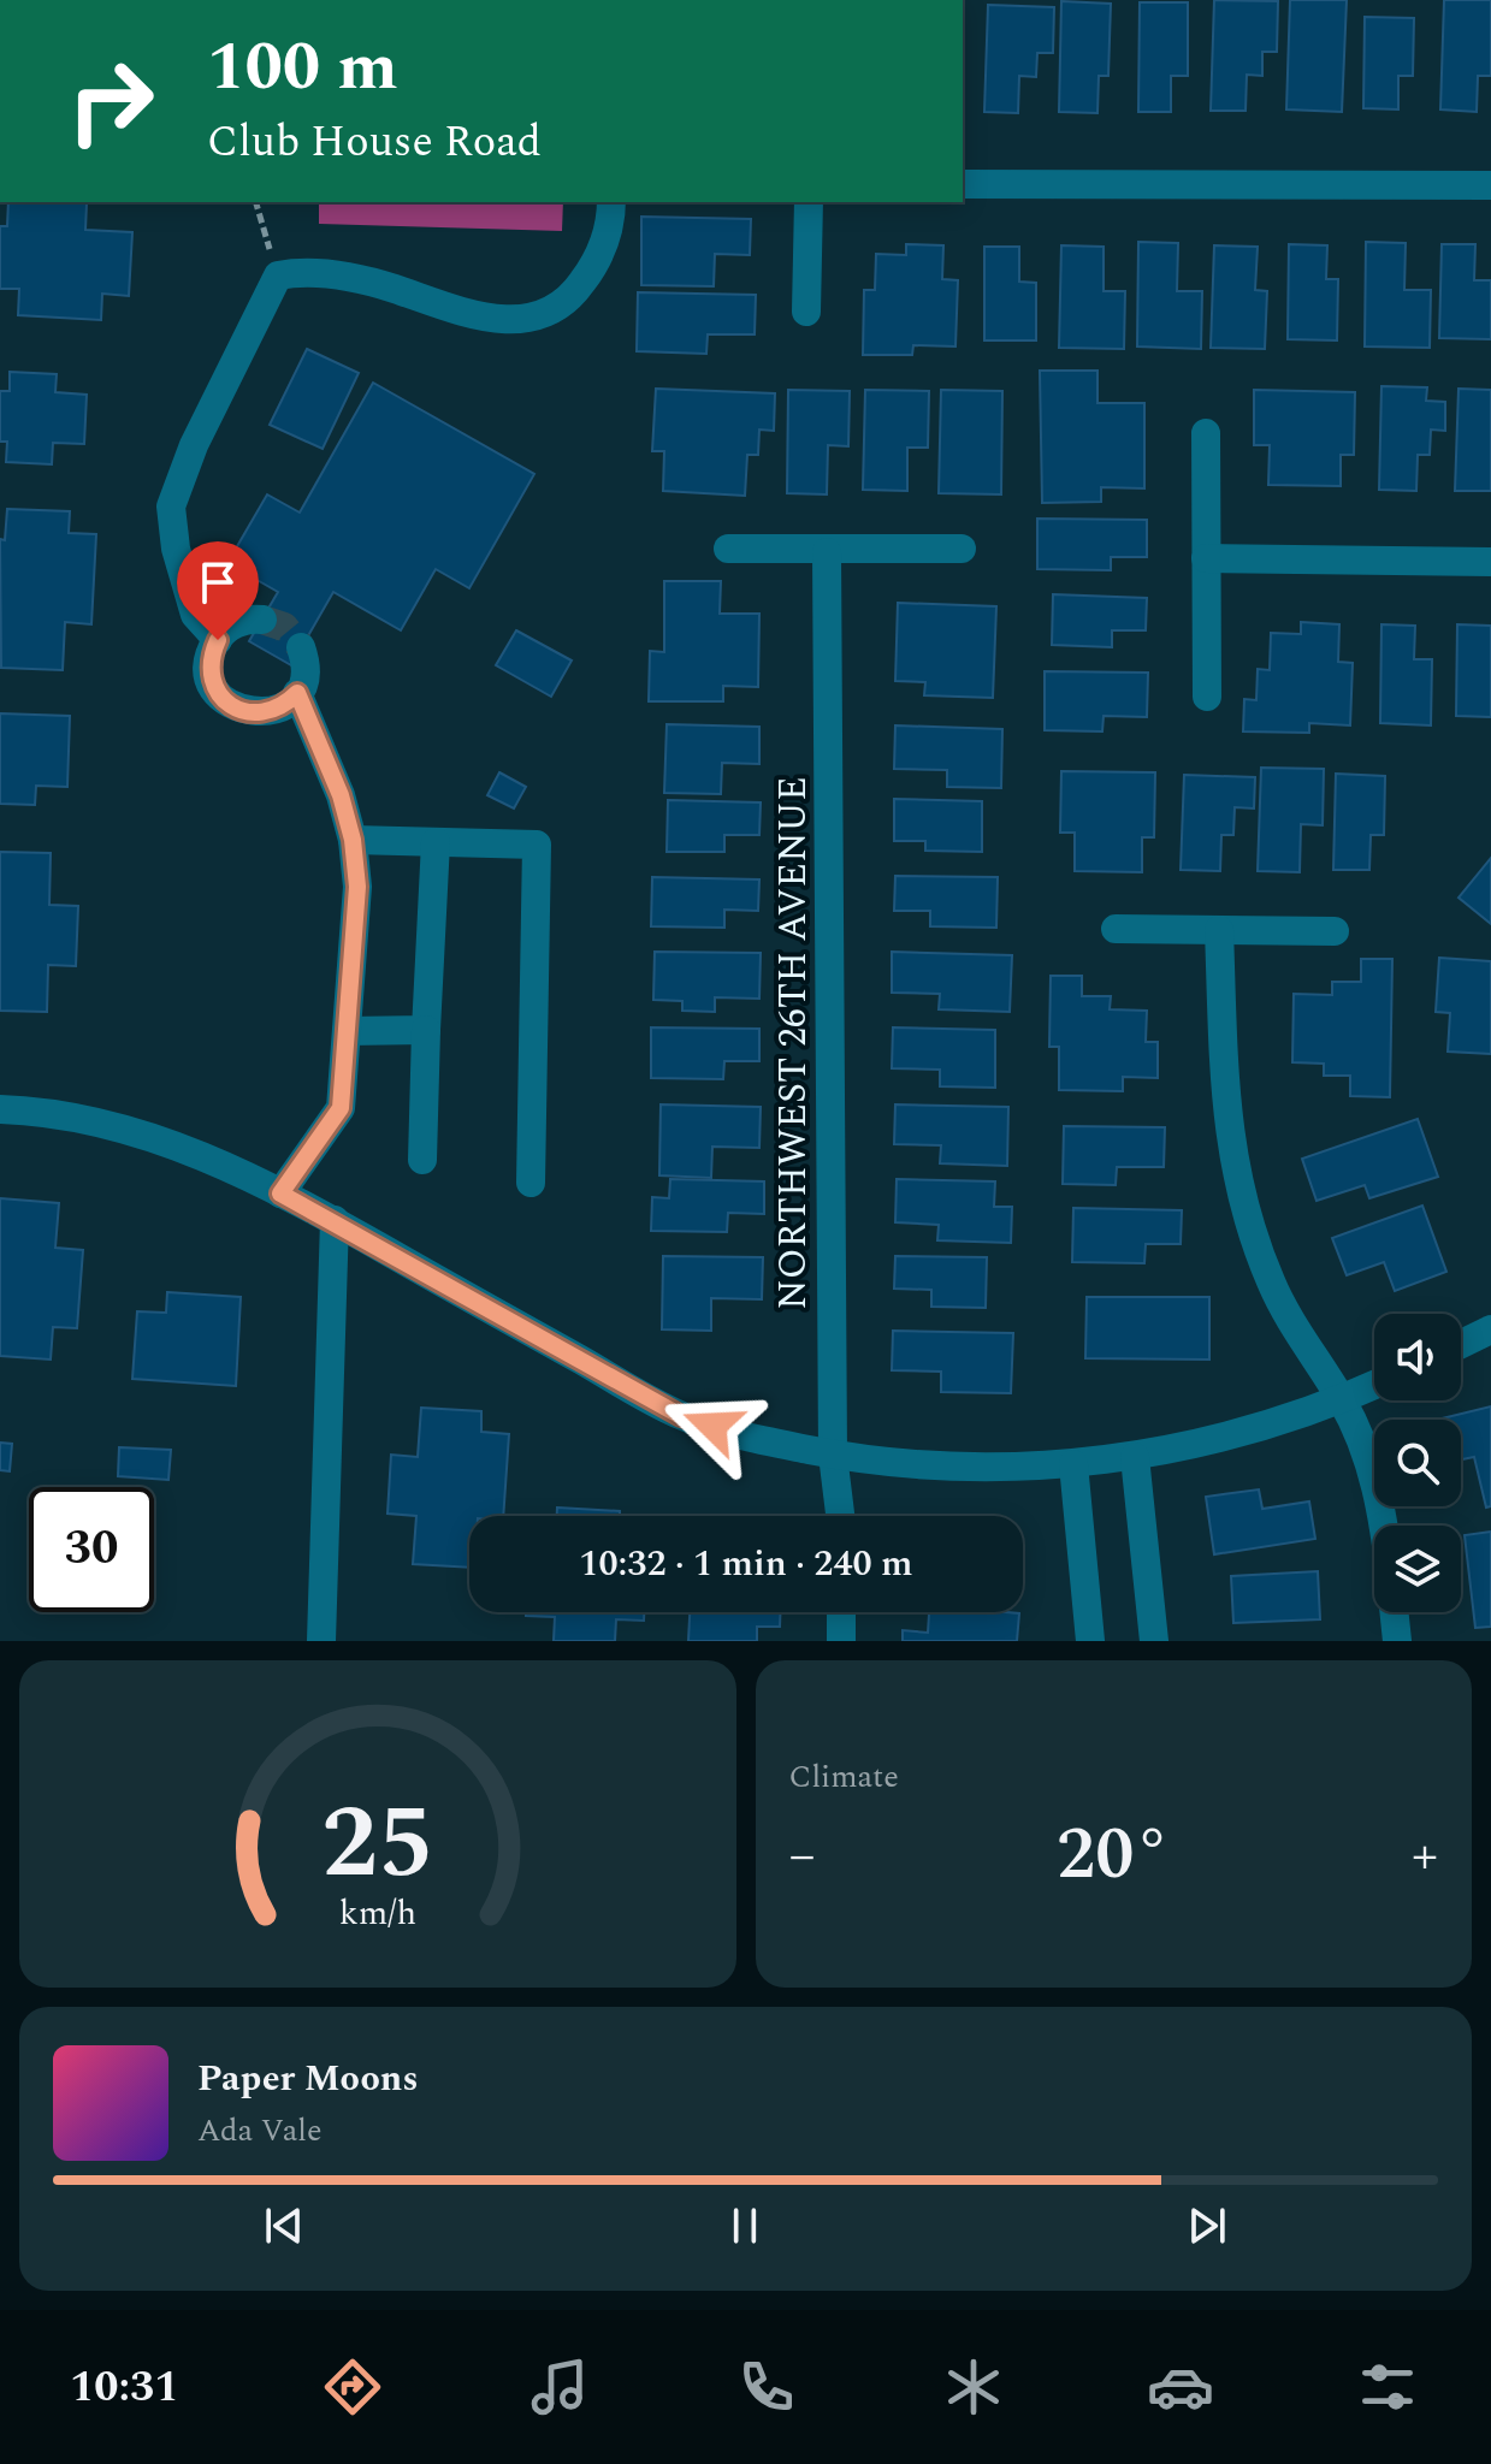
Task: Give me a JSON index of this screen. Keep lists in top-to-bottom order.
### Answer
{
  "streets": {
    "street": ["NORTHWEST 26TH AVENUE"]
  },
  "page": {
    "turn": ["100 m", "Club House Road"],
    "limit": "30",
    "trip": "10:32 · 1 min · 240 m",
    "tile": "Climate",
    "heat": ["−", "20°", "+"],
    "song": ["Paper Moons", "Ada Vale"],
    "tabs": "10:31",
    "gauge": ["25", "km/h"]
  }
}
